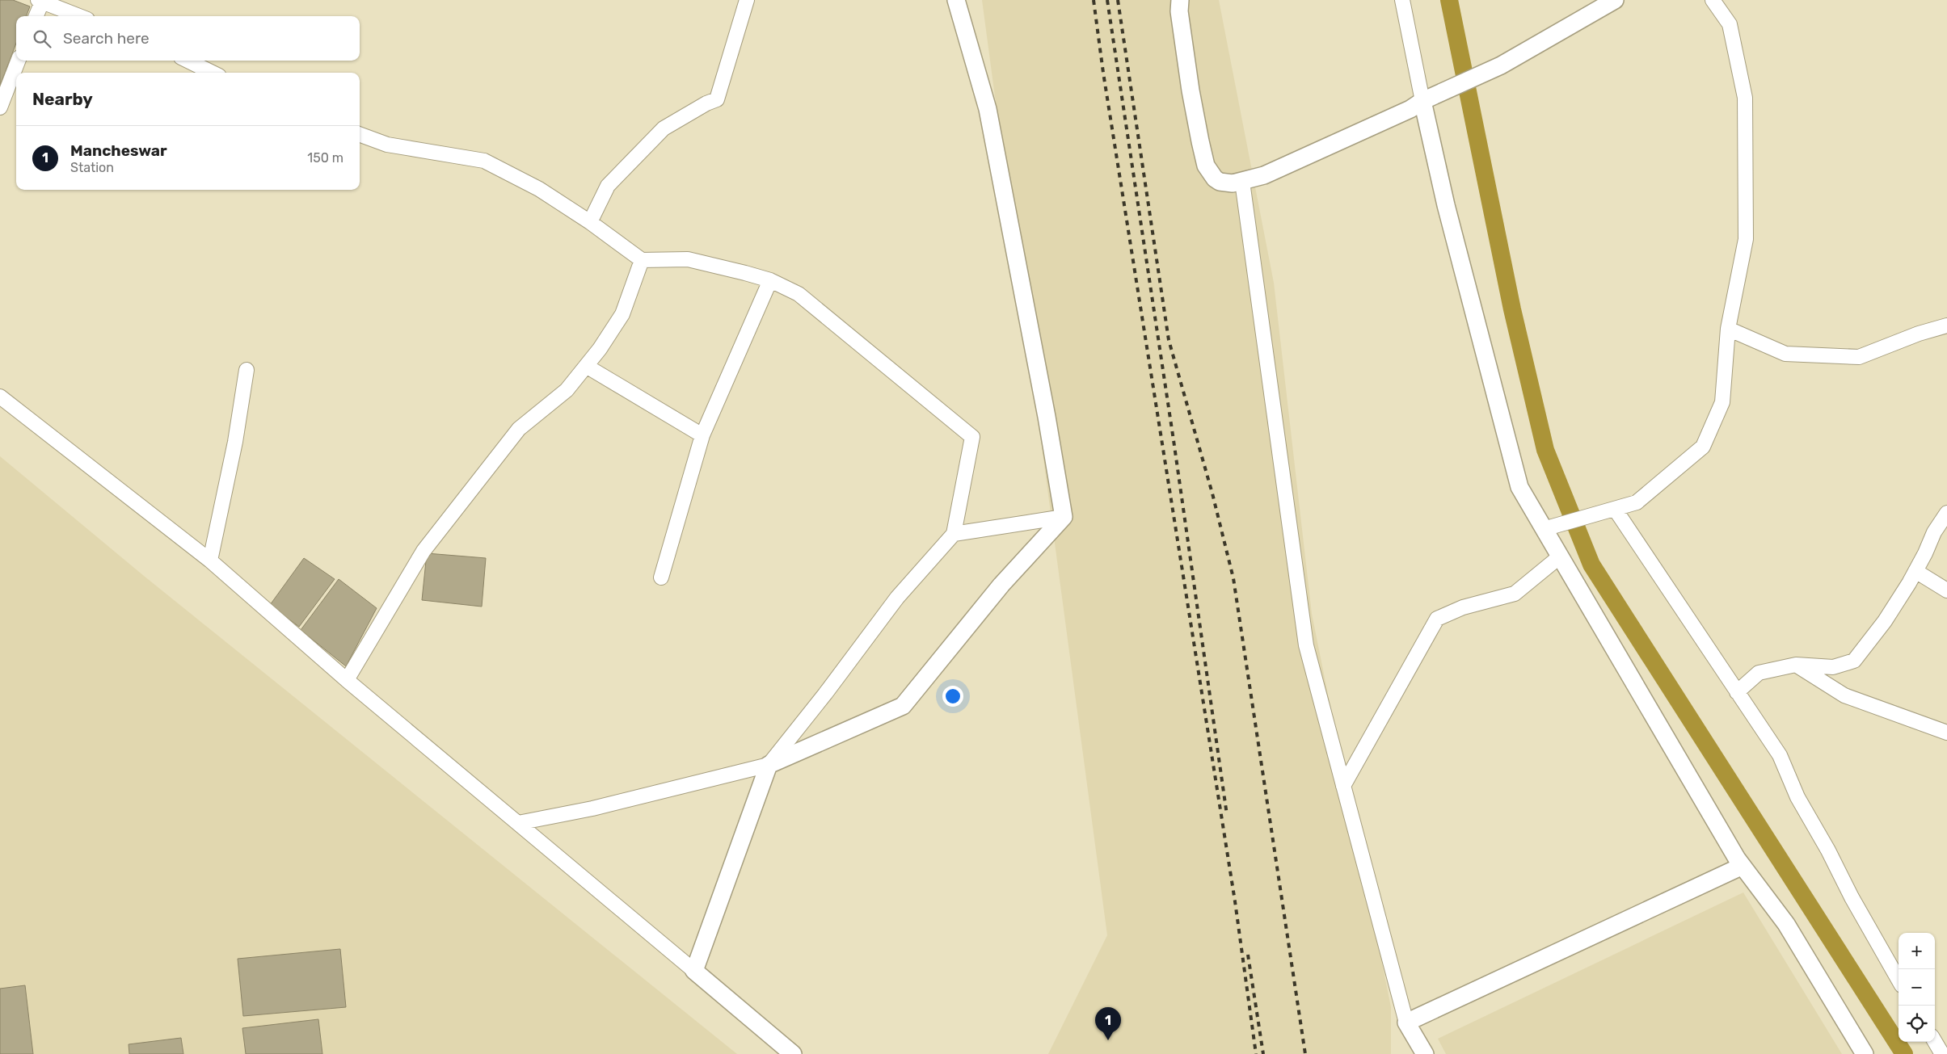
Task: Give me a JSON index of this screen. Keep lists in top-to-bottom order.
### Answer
{
  "page": {
    "search": "Search here",
    "heading": "Nearby",
    "list": [
      {
        "mark": "1",
        "name": "Mancheswar",
        "note": "Station",
        "value": "150 m"
      }
    ],
    "map_buttons": ["+", "−"],
    "pins": "1"
  }
}
